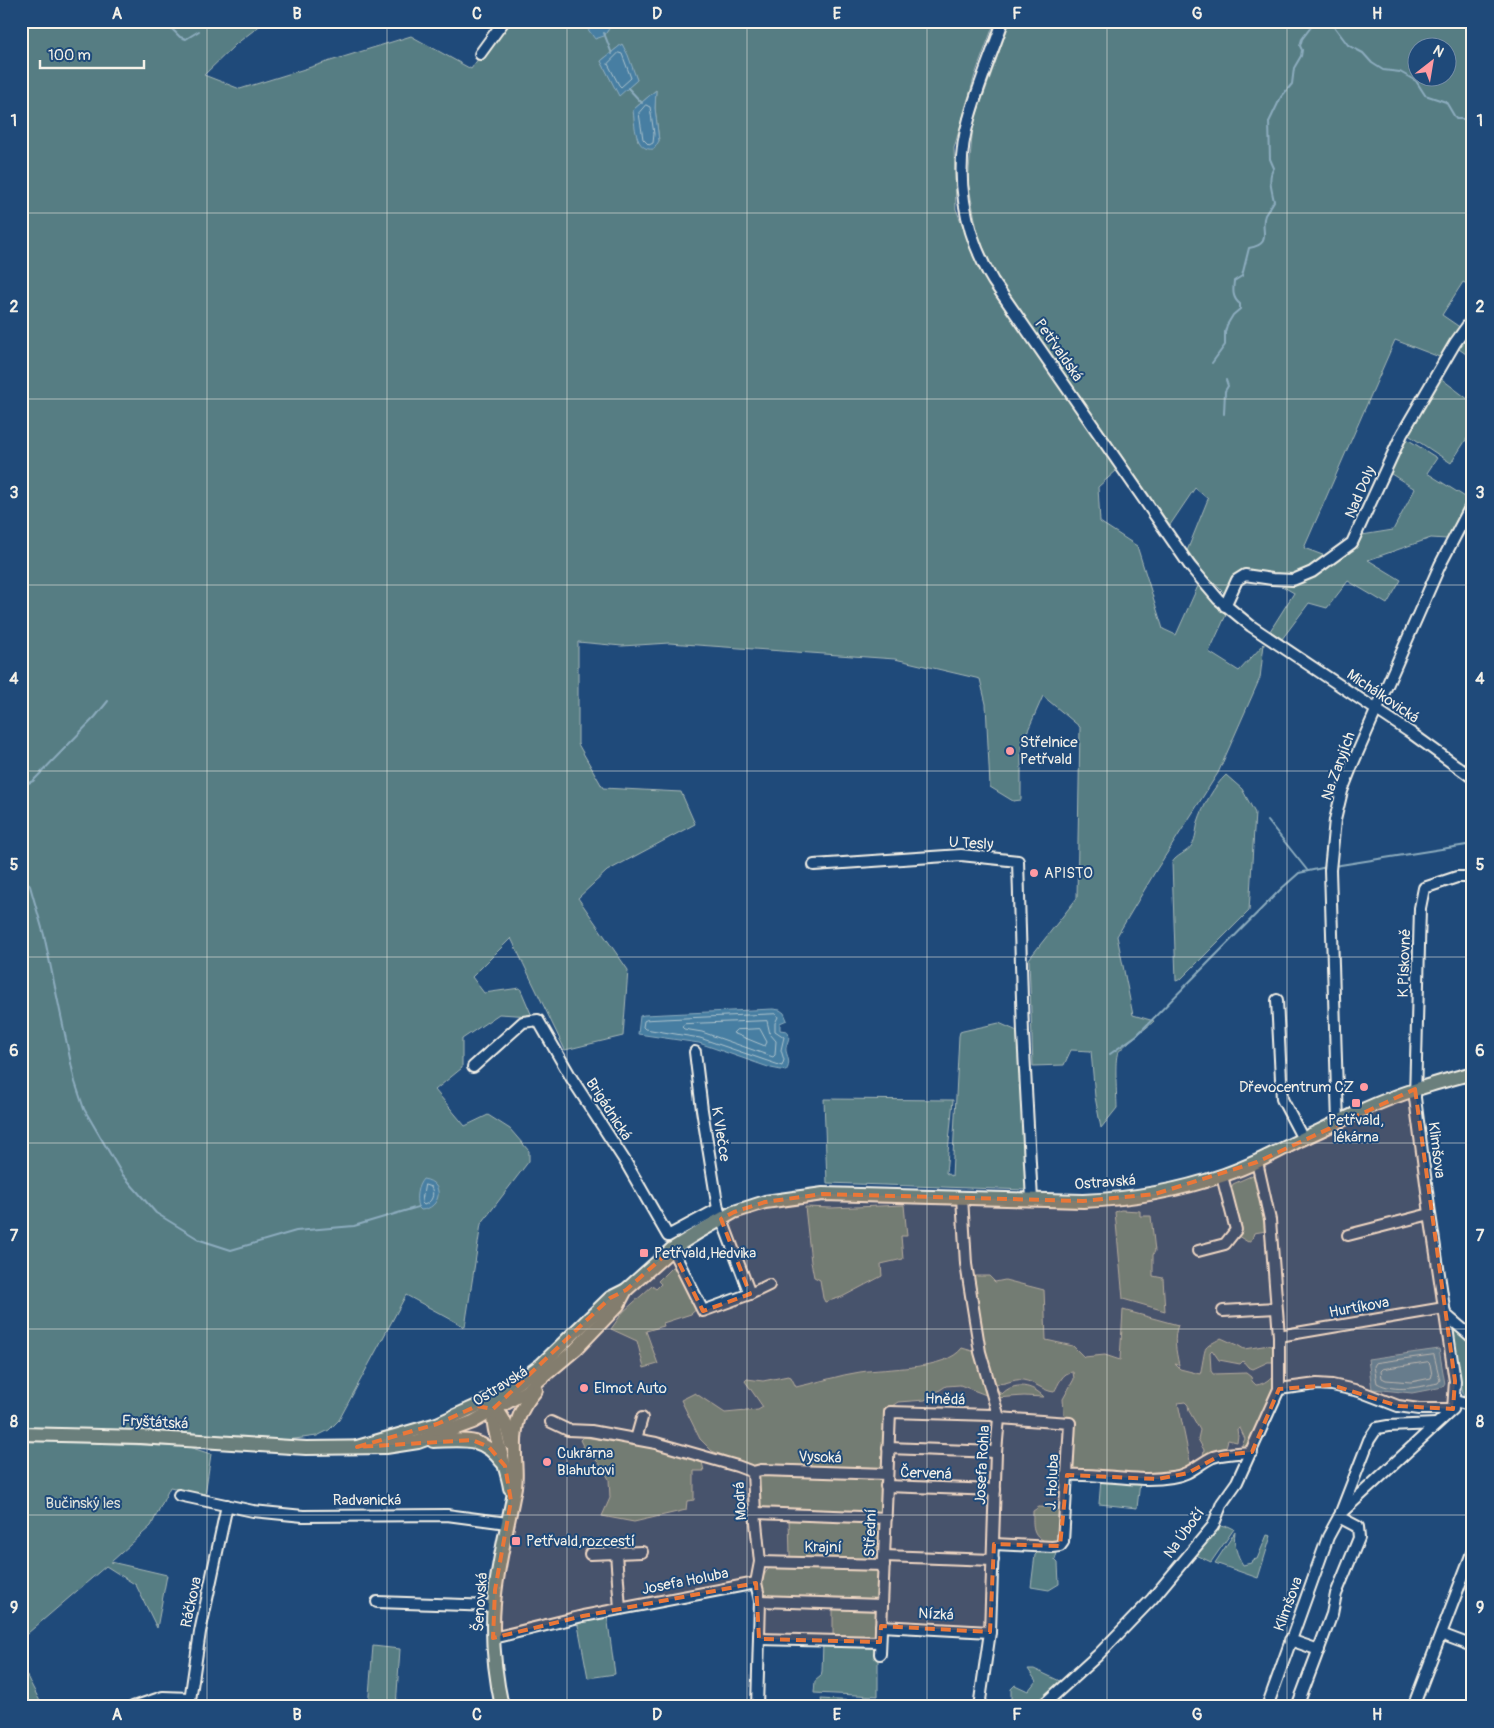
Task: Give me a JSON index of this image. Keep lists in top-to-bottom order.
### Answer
{
  "streets": {
    "main road": ["Ostravská", "Fryštátská", "Šenovská"],
    "street": [
      "Petřvaldská",
      "Nad Doly",
      "Michálkovická",
      "Na Zaryjích",
      "U Tesly",
      "K Pískovně",
      "Brigádnická",
      "K Vlečce",
      "Klimšova",
      "Hurtíkova",
      "Hnědá",
      "Vysoká",
      "Josefa Rohla",
      "Červená",
      "J. Holuba",
      "Radvanická",
      "Modrá",
      "Střední",
      "Na Úbočí",
      "Krajní",
      "Josefa Holuba",
      "Ráčkova",
      "Nízká"
    ]
  },
  "crossings": [
    ["Petřvaldská", "Nad Doly"],
    ["Petřvaldská", "Michálkovická"],
    ["Michálkovická", "Na Zaryjích"],
    ["Na Zaryjích", "Ostravská"],
    ["U Tesly", "Ostravská"],
    ["K Pískovně", "Klimšova"],
    ["K Pískovně", "Ostravská"],
    ["Brigádnická", "K Vlečce"],
    ["Brigádnická", "Ostravská"],
    ["K Vlečce", "Ostravská"],
    ["Klimšova", "Ostravská"],
    ["Klimšova", "Hurtíkova"],
    ["Ostravská", "Fryštátská"],
    ["Ostravská", "Josefa Rohla"],
    ["Ostravská", "Na Úbočí"],
    ["Hurtíkova", "Na Úbočí"],
    ["Hnědá", "Josefa Rohla"],
    ["Hnědá", "J. Holuba"],
    ["Hnědá", "Střední"],
    ["Vysoká", "Modrá"],
    ["Vysoká", "Střední"],
    ["Josefa Rohla", "Červená"],
    ["Josefa Rohla", "J. Holuba"],
    ["Josefa Rohla", "Nízká"],
    ["Červená", "Střední"],
    ["Radvanická", "Ráčkova"],
    ["Radvanická", "Šenovská"],
    ["Modrá", "Krajní"],
    ["Modrá", "Josefa Holuba"],
    ["Střední", "Krajní"],
    ["Střední", "Nízká"],
    ["Josefa Holuba", "Šenovská"]
  ],
  "parks": ["Bučinský les"],
  "places": {
    "other": [
      "Střelnice Petřvald",
      "APISTO",
      "Dřevocentrum CZ",
      "Elmot Auto",
      "Cukrárna Blahutovi"
    ],
    "transit": ["Petřvald, lékárna", "Petřvald,Hedvika", "Petřvald,rozcestí"]
  },
  "scale_bar": "100 m",
  "north": "top right",
  "grid": {
    "columns": [
      "A",
      "B",
      "C",
      "D",
      "E",
      "F",
      "G",
      "H"
    ],
    "rows": [
      "1",
      "2",
      "3",
      "4",
      "5",
      "6",
      "7",
      "8",
      "9"
    ]
  }
}
